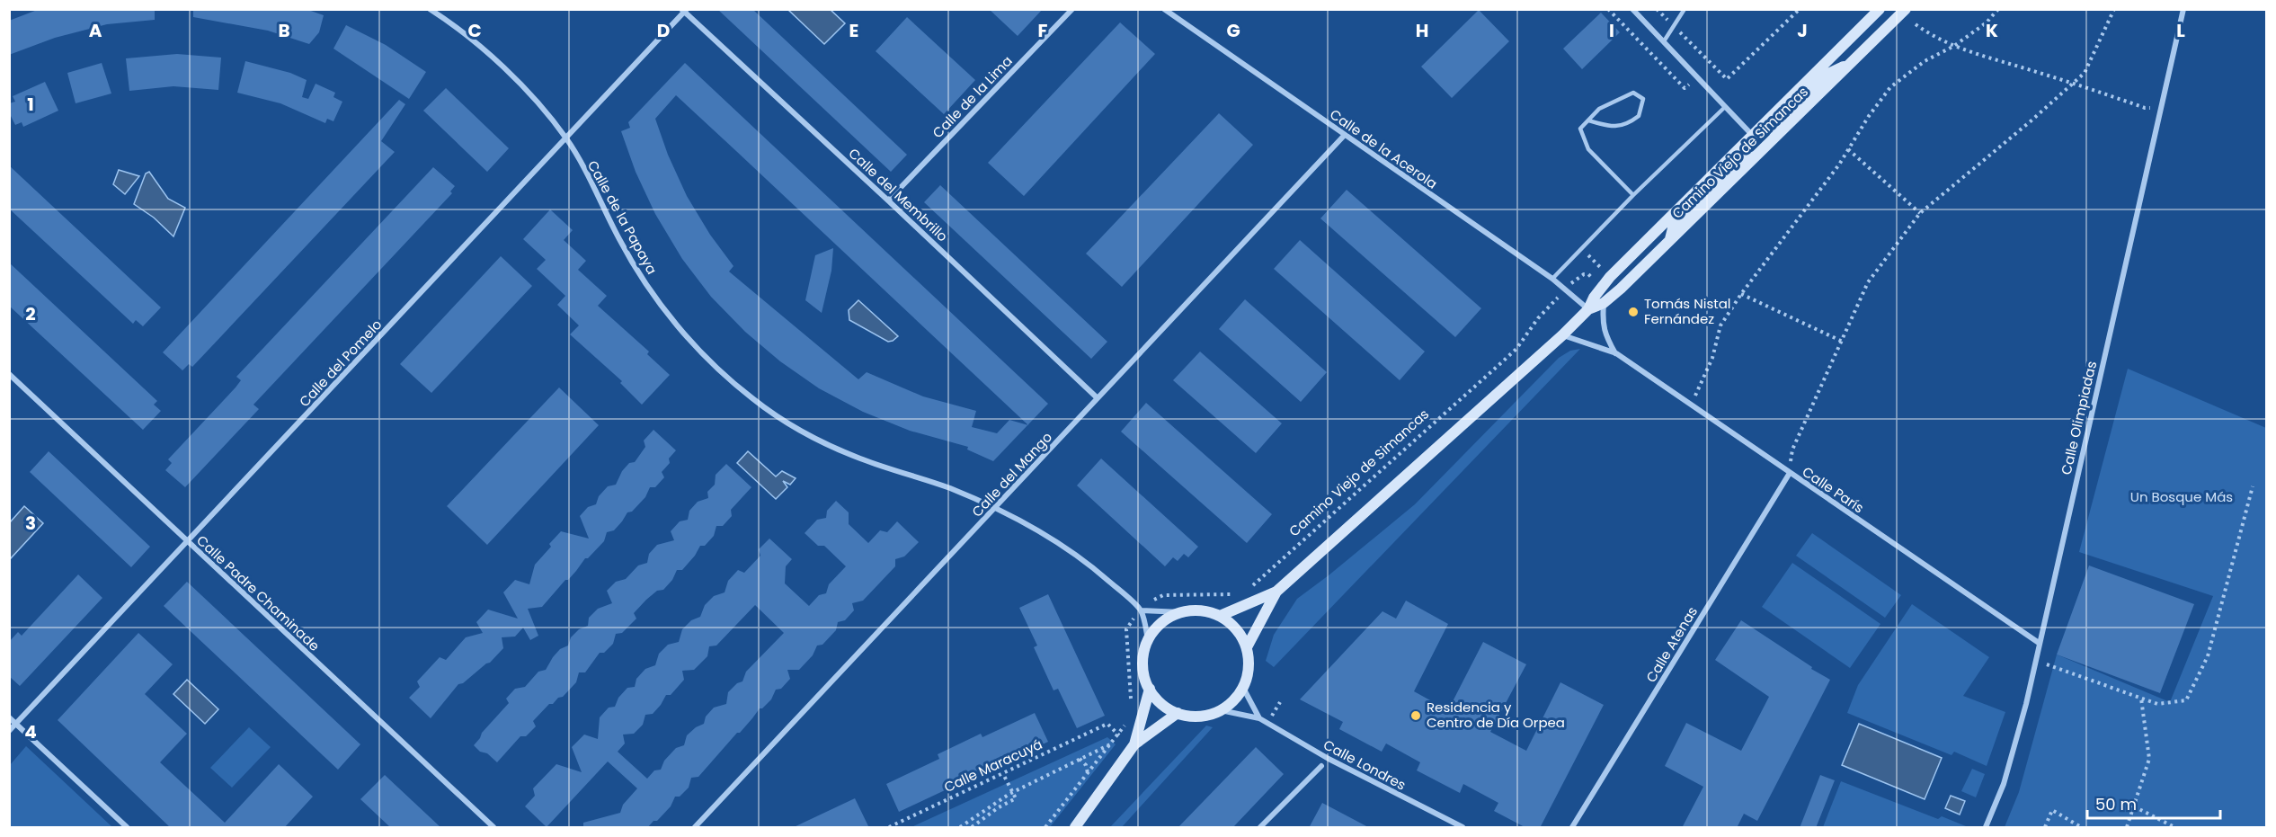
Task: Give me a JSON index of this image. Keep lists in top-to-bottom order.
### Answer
{
  "streets": {
    "main road": ["Camino Viejo de Simancas"],
    "street": [
      "Calle de la Lima",
      "Calle de la Acerola",
      "Calle del Membrillo",
      "Calle de la Papaya",
      "Calle del Pomelo",
      "Calle Olimpiadas",
      "Calle del Mango",
      "Calle París",
      "Calle Padre Chaminade",
      "Calle Atenas",
      "Calle Londres"
    ],
    "path": ["Calle Maracuyá"]
  },
  "crossings": [
    ["Calle de la Lima", "Calle del Membrillo"],
    ["Calle de la Acerola", "Camino Viejo de Simancas"],
    ["Calle de la Acerola", "Calle del Mango"],
    ["Camino Viejo de Simancas", "Calle París"],
    ["Camino Viejo de Simancas", "Calle Londres"],
    ["Calle del Membrillo", "Calle del Pomelo"],
    ["Calle del Membrillo", "Calle del Mango"],
    ["Calle de la Papaya", "Calle del Pomelo"],
    ["Calle de la Papaya", "Calle del Mango"],
    ["Calle del Pomelo", "Calle Padre Chaminade"],
    ["Calle Olimpiadas", "Calle París"],
    ["Calle París", "Calle Atenas"]
  ],
  "parks": ["Un Bosque Más"],
  "places": ["Tomás Nistal Fernández", "Residencia y Centro de Día Orpea"],
  "scale_bar": "50 m",
  "grid": {
    "columns": [
      "A",
      "B",
      "C",
      "D",
      "E",
      "F",
      "G",
      "H",
      "I",
      "J",
      "K",
      "L"
    ],
    "rows": [
      "1",
      "2",
      "3",
      "4"
    ]
  }
}
